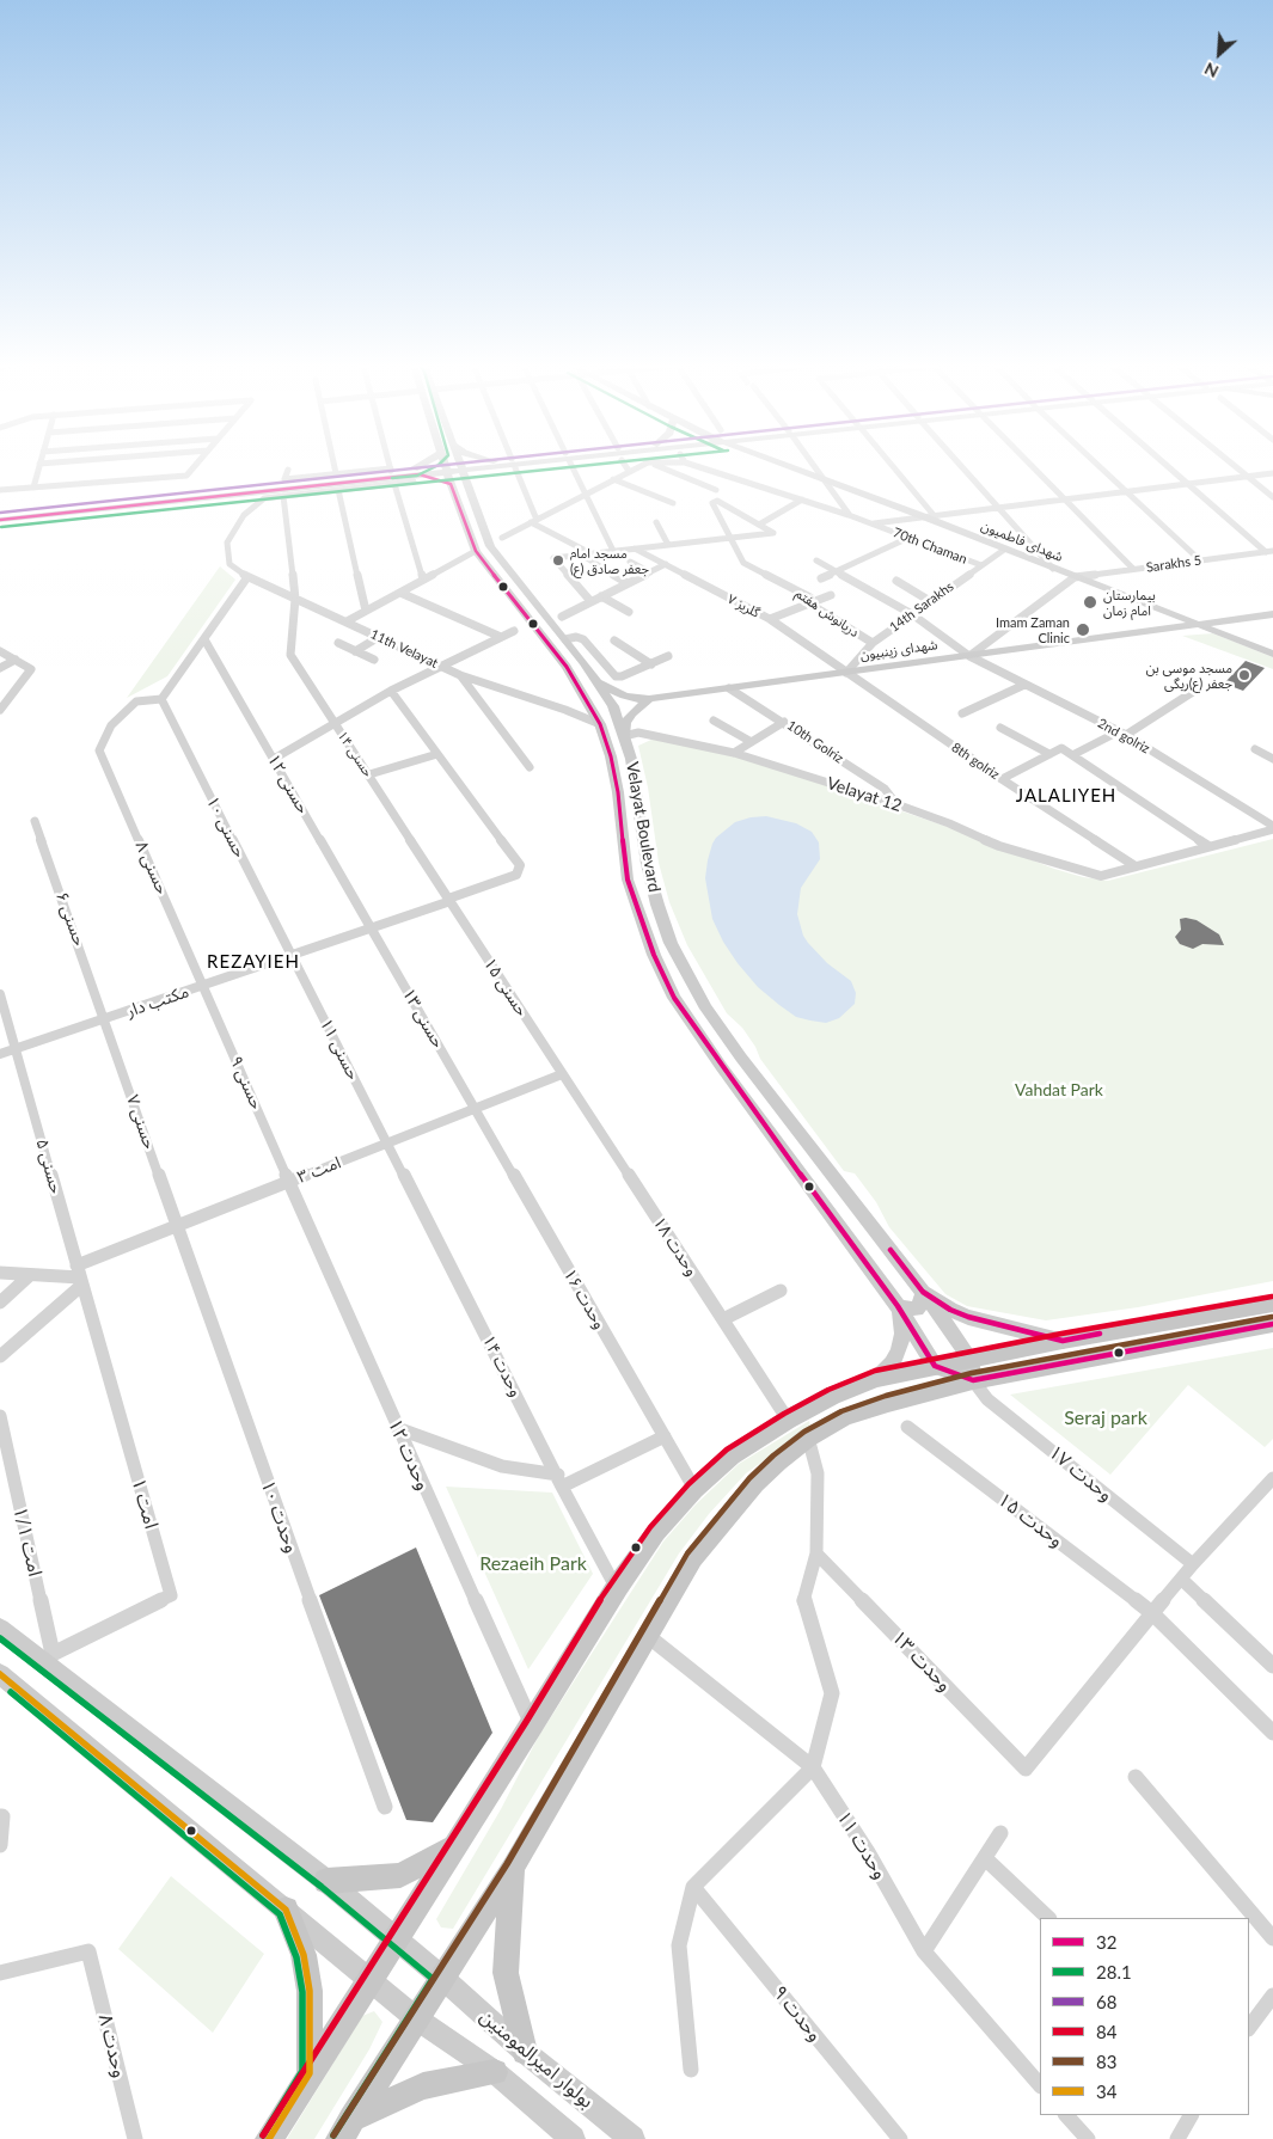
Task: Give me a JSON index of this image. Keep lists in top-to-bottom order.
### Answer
{
  "streets": {
    "main road": [
      "شهدای فاطمیون",
      "شهدای زینبیون",
      "Velayat Boulevard",
      "بولوار امیرالمومنین"
    ],
    "street": [
      "70th Chaman",
      "Sarakhs 5",
      "گلریز ۷",
      "14th Sarakhs",
      "دریانوش هفتم",
      "11th Velayat",
      "2nd golriz",
      "10th Golriz",
      "حسنی ۱۴",
      "8th golriz",
      "حسنی ۱۲",
      "Velayat 12",
      "حسنی ۱۰",
      "حسنی ۸",
      "حسنی ۶",
      "حسنی ۱۵",
      "مکتب دار",
      "حسنی ۱۳",
      "حسنی ۱۱",
      "حسنی ۹",
      "حسنی ۷",
      "حسنی ۵",
      "امت ۳",
      "وحدت ۱۸",
      "وحدت ۱۶",
      "وحدت ۱۴",
      "وحدت ۱۲",
      "وحدت ۱۷",
      "امت ۱",
      "وحدت ۱۰",
      "وحدت ۱۵",
      "امت ۱/۱",
      "وحدت ۱۳",
      "وحدت ۱۱",
      "وحدت ۹",
      "وحدت ۸"
    ]
  },
  "crossings": [
    ["شهدای فاطمیون", "Sarakhs 5"],
    ["شهدای فاطمیون", "14th Sarakhs"],
    ["شهدای فاطمیون", "شهدای زینبیون"],
    ["70th Chaman", "14th Sarakhs"],
    ["گلریز ۷", "14th Sarakhs"],
    ["گلریز ۷", "شهدای زینبیون"],
    ["گلریز ۷", "8th golriz"],
    ["14th Sarakhs", "دریانوش هفتم"],
    ["14th Sarakhs", "شهدای زینبیون"],
    ["14th Sarakhs", "2nd golriz"],
    ["14th Sarakhs", "8th golriz"],
    ["11th Velayat", "حسنی ۱۴"],
    ["11th Velayat", "Velayat Boulevard"],
    ["شهدای زینبیون", "2nd golriz"],
    ["شهدای زینبیون", "10th Golriz"],
    ["شهدای زینبیون", "8th golriz"],
    ["شهدای زینبیون", "Velayat Boulevard"],
    ["10th Golriz", "Velayat 12"],
    ["حسنی ۱۴", "حسنی ۱۵"],
    ["حسنی ۱۴", "مکتب دار"],
    ["حسنی ۱۲", "مکتب دار"],
    ["حسنی ۱۲", "حسنی ۱۳"],
    ["Velayat 12", "Velayat Boulevard"],
    ["حسنی ۱۰", "حسنی ۸"],
    ["حسنی ۱۰", "مکتب دار"],
    ["حسنی ۱۰", "حسنی ۱۱"],
    ["Velayat Boulevard", "وحدت ۱۷"],
    ["حسنی ۸", "مکتب دار"],
    ["حسنی ۸", "حسنی ۹"],
    ["حسنی ۶", "مکتب دار"],
    ["حسنی ۶", "حسنی ۷"],
    ["حسنی ۱۵", "مکتب دار"],
    ["حسنی ۱۵", "امت ۳"],
    ["حسنی ۱۵", "وحدت ۱۸"],
    ["مکتب دار", "حسنی ۱۳"],
    ["مکتب دار", "حسنی ۱۱"],
    ["مکتب دار", "حسنی ۹"],
    ["مکتب دار", "حسنی ۷"],
    ["مکتب دار", "حسنی ۵"],
    ["حسنی ۱۳", "امت ۳"],
    ["حسنی ۱۳", "وحدت ۱۶"],
    ["حسنی ۱۱", "امت ۳"],
    ["حسنی ۱۱", "وحدت ۱۴"],
    ["حسنی ۹", "امت ۳"],
    ["حسنی ۹", "وحدت ۱۲"],
    ["حسنی ۷", "امت ۳"],
    ["حسنی ۷", "وحدت ۱۰"],
    ["حسنی ۵", "امت ۳"],
    ["حسنی ۵", "امت ۱"],
    ["امت ۳", "وحدت ۱۸"],
    ["امت ۳", "وحدت ۱۶"],
    ["امت ۳", "وحدت ۱۴"],
    ["امت ۳", "وحدت ۱۲"],
    ["امت ۳", "امت ۱"],
    ["امت ۳", "وحدت ۱۰"],
    ["امت ۱", "امت ۱/۱"],
    ["امت ۱", "بولوار امیرالمومنین"],
    ["امت ۱/۱", "بولوار امیرالمومنین"]
  ],
  "districts": ["JALALIYEH", "REZAYIEH"],
  "parks": ["Vahdat Park", "Seraj park", "Rezaeih Park"],
  "places": [
    "مسجد امام جعفر صادق (ع)",
    "بیمارستان امام زمان",
    "Imam Zaman Clinic",
    "مسجد موسی بن جعفر (ع)ریگی"
  ],
  "lines": [
    "transit line 28.1",
    "transit line 68",
    "transit line 32",
    "transit line 84",
    "transit line 83",
    "transit line 34"
  ],
  "legend": [
    "32",
    "28.1",
    "68",
    "84",
    "83",
    "34"
  ],
  "north": "bottom left"
}
